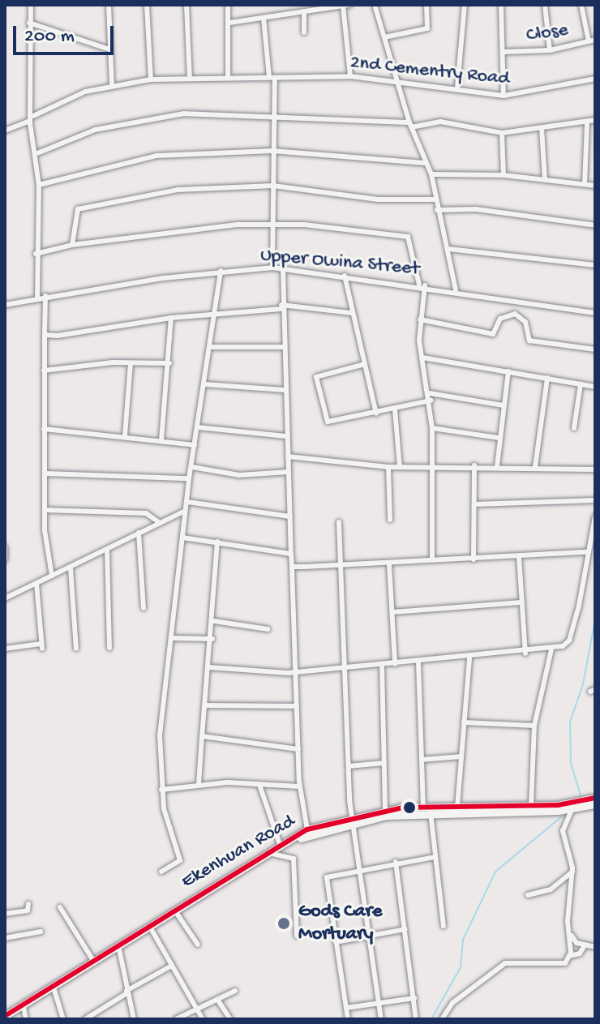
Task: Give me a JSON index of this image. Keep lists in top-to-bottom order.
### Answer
{
  "streets": {
    "main road": ["Ekenhuan Road"],
    "street": ["Close", "2nd Cementry Road", "Upper Owina Street"]
  },
  "places": ["Gods Care Mortuary"],
  "scale_bar": "200 m"
}
